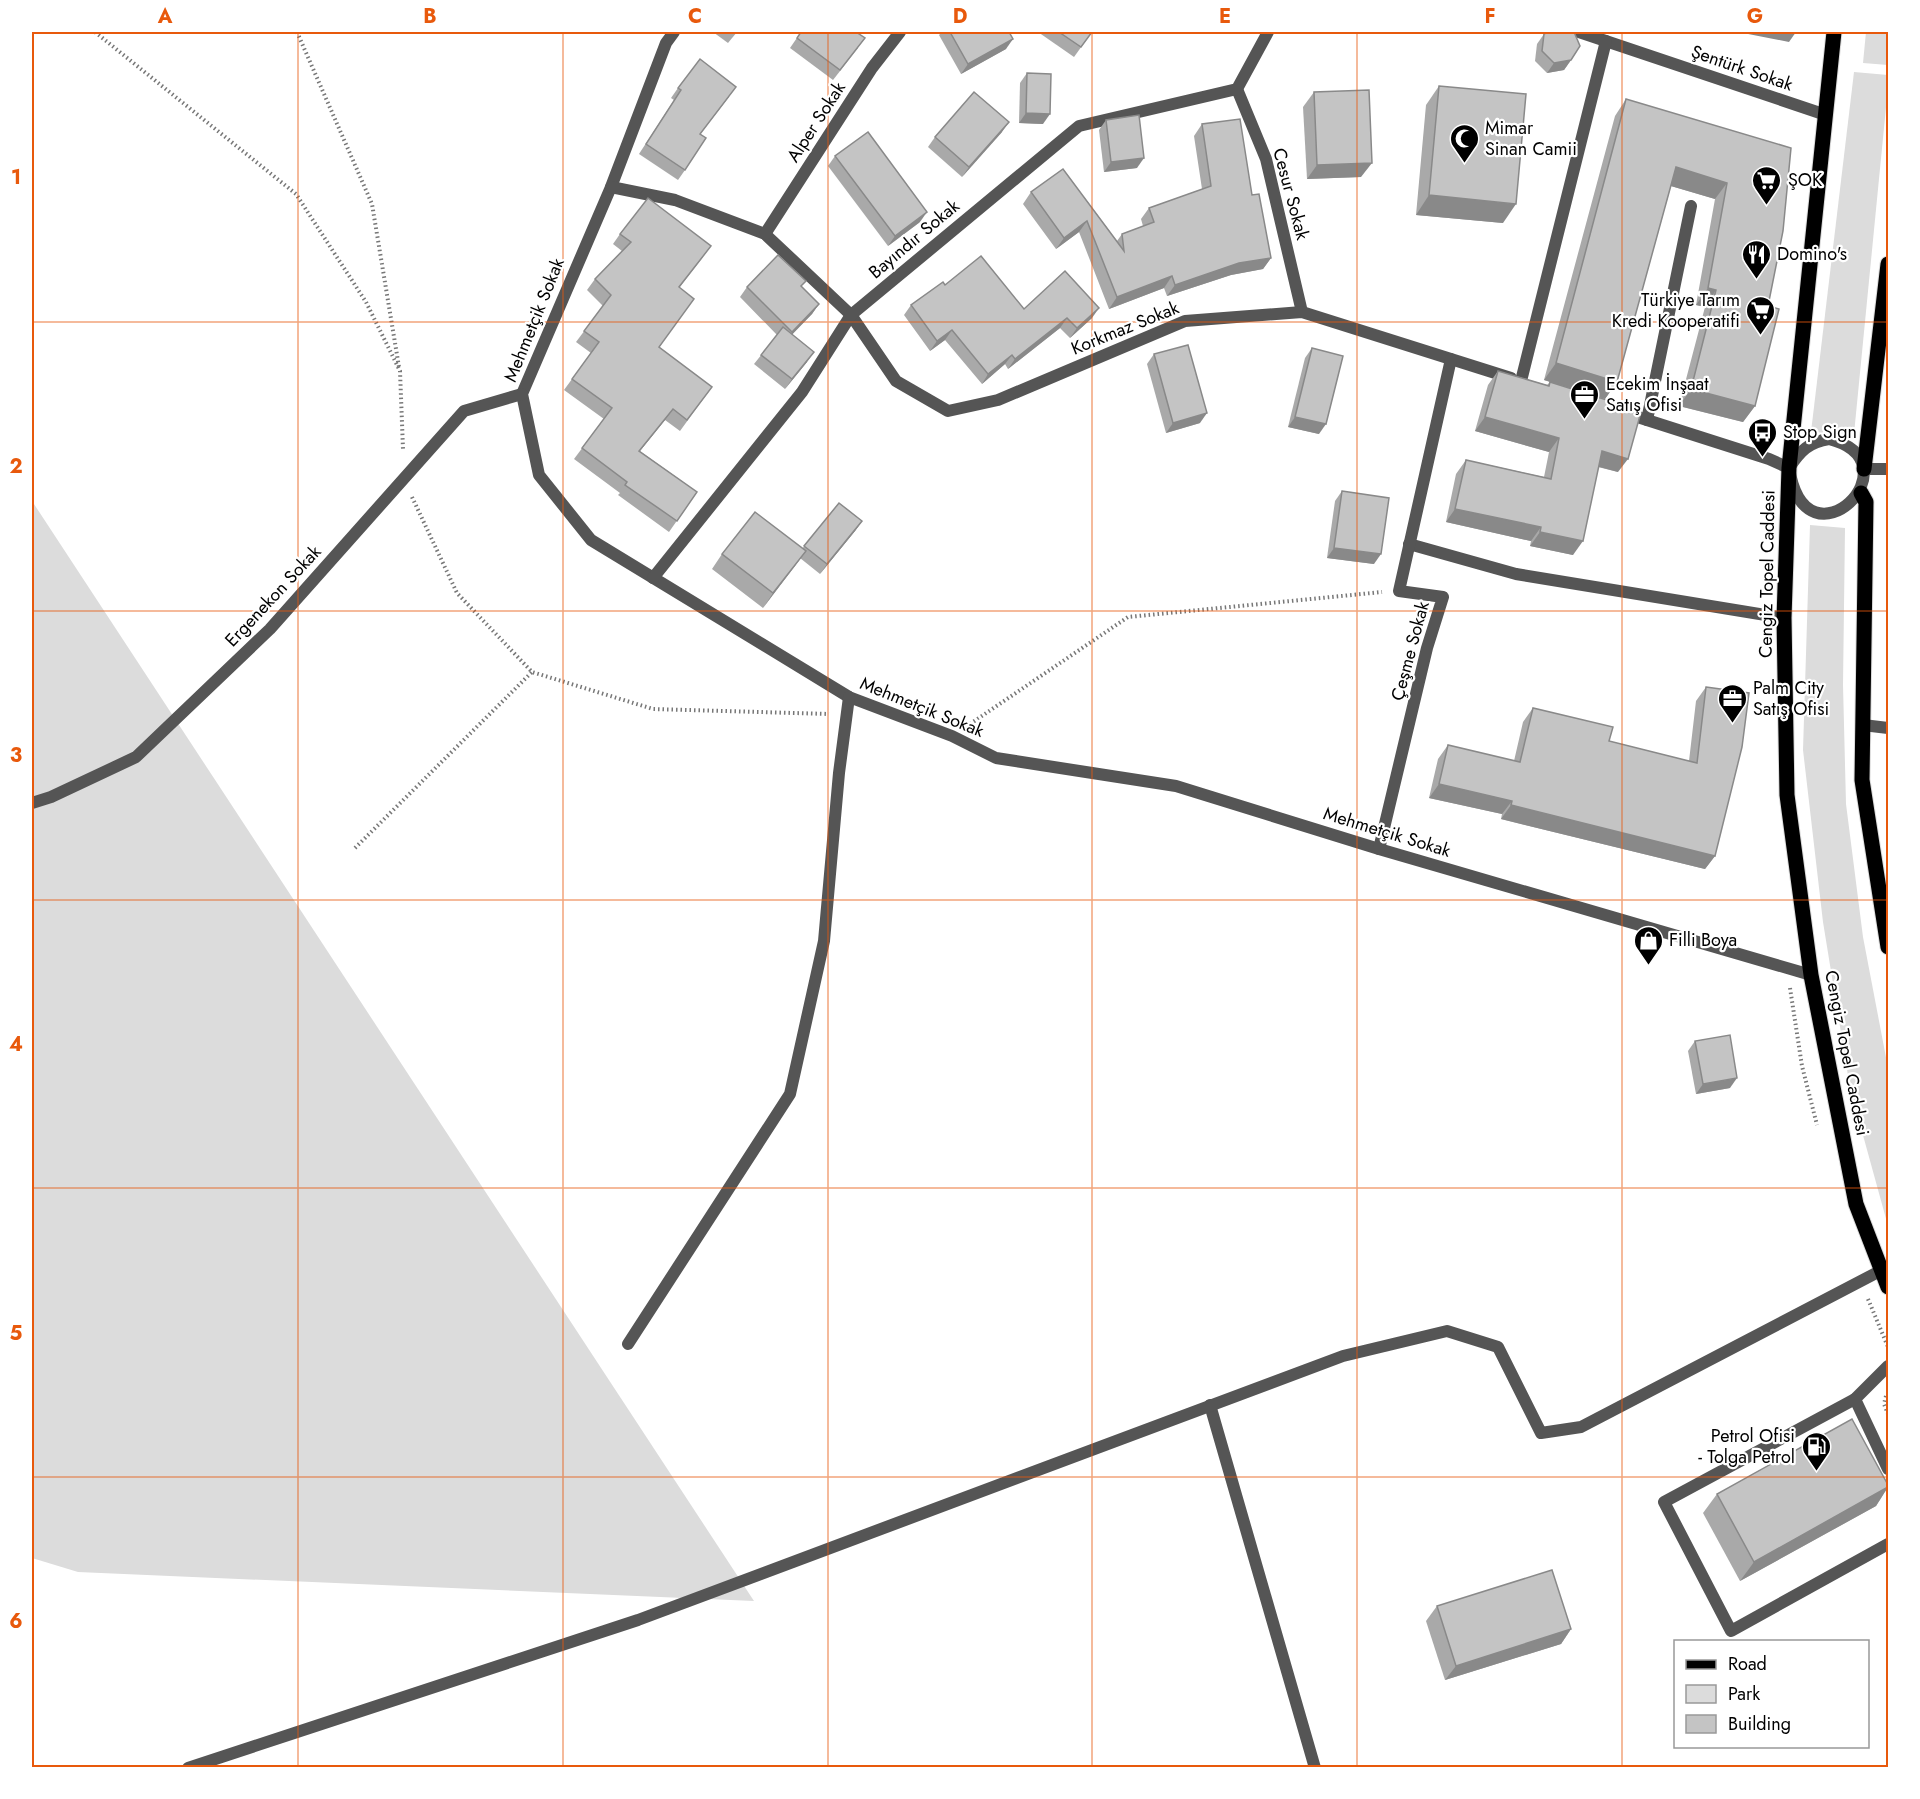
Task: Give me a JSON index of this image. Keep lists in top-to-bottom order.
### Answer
{
  "streets": {
    "main road": ["Cengiz Topel Caddesi"],
    "street": [
      "Şentürk Sokak",
      "Alper Sokak",
      "Cesur Sokak",
      "Bayındır Sokak",
      "Mehmetçik Sokak",
      "Korkmaz Sokak",
      "Ergenekon Sokak",
      "Çeşme Sokak"
    ]
  },
  "crossings": [
    ["Şentürk Sokak", "Korkmaz Sokak"],
    ["Şentürk Sokak", "Cengiz Topel Caddesi"],
    ["Alper Sokak", "Korkmaz Sokak"],
    ["Cesur Sokak", "Bayındır Sokak"],
    ["Cesur Sokak", "Korkmaz Sokak"],
    ["Bayındır Sokak", "Mehmetçik Sokak"],
    ["Bayındır Sokak", "Korkmaz Sokak"],
    ["Mehmetçik Sokak", "Korkmaz Sokak"],
    ["Mehmetçik Sokak", "Cengiz Topel Caddesi"],
    ["Mehmetçik Sokak", "Ergenekon Sokak"],
    ["Mehmetçik Sokak", "Çeşme Sokak"],
    ["Korkmaz Sokak", "Çeşme Sokak"]
  ],
  "places": {
    "mosque": ["Mimar Sinan Camii"],
    "supermarket": ["ŞOK", "Türkiye Tarım Kredi Kooperatifi"],
    "restaurant": ["Domino's"],
    "office": ["Ecekim İnşaat Satış Ofisi", "Palm City Satış Ofisi"],
    "bus stop": ["Stop Sign"],
    "shop": ["Filli Boya"],
    "fuel station": ["Petrol Ofisi - Tolga Petrol"]
  },
  "legend": ["Road", "Park", "Building"],
  "grid": {
    "columns": [
      "A",
      "B",
      "C",
      "D",
      "E",
      "F",
      "G"
    ],
    "rows": [
      "1",
      "2",
      "3",
      "4",
      "5",
      "6"
    ]
  }
}
